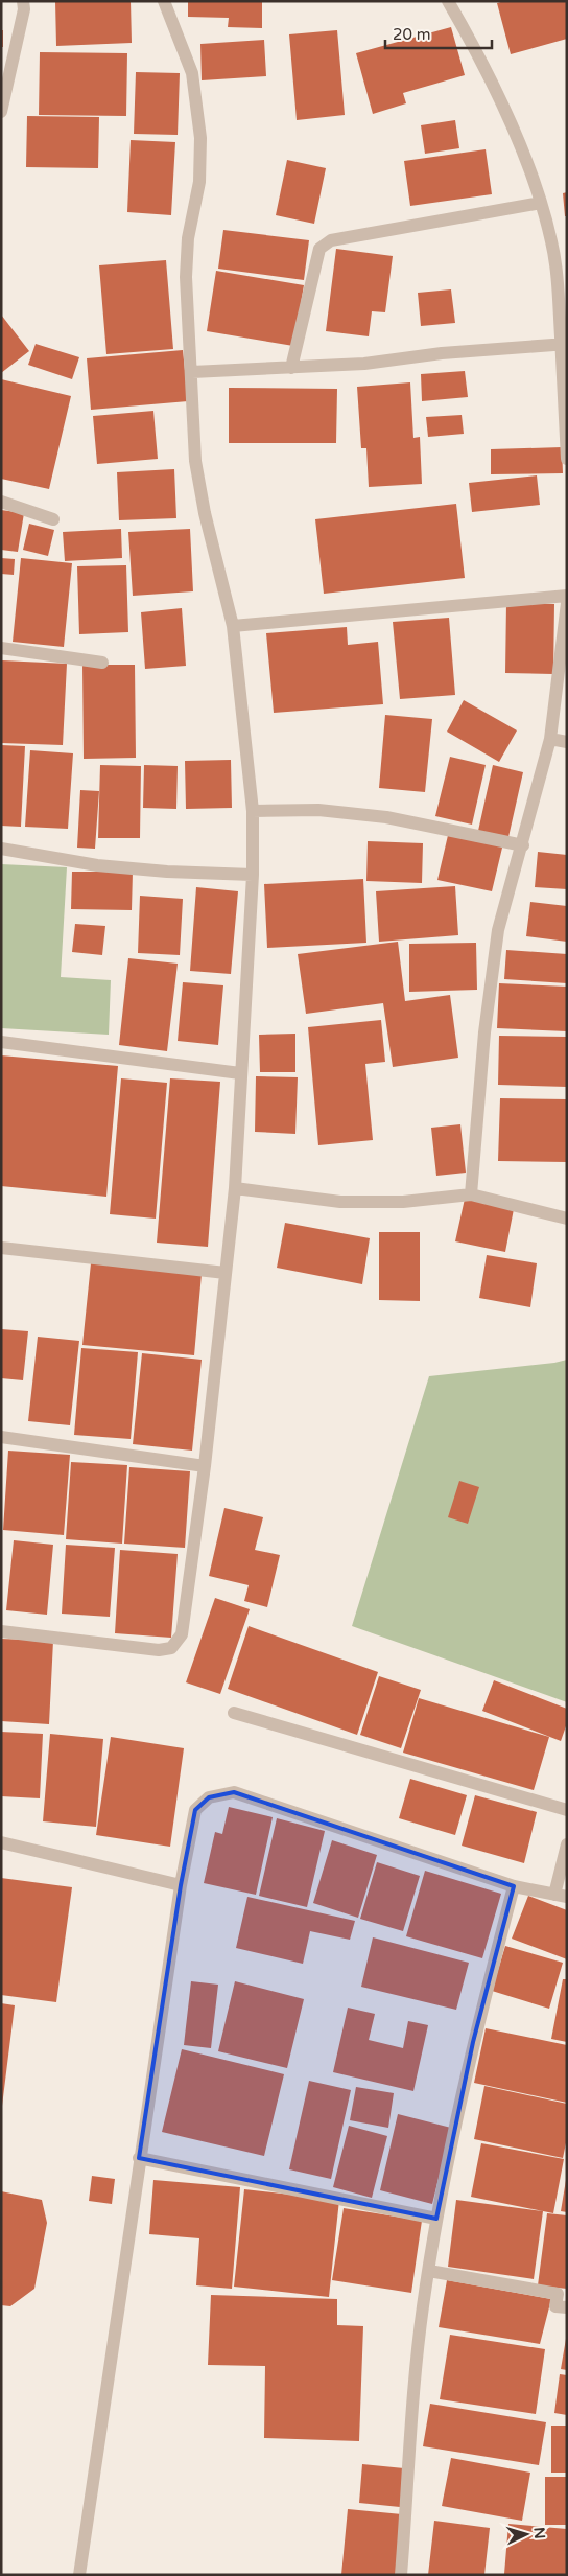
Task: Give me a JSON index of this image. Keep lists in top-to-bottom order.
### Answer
{
  "scale_bar": "20 m",
  "north": "right"
}
